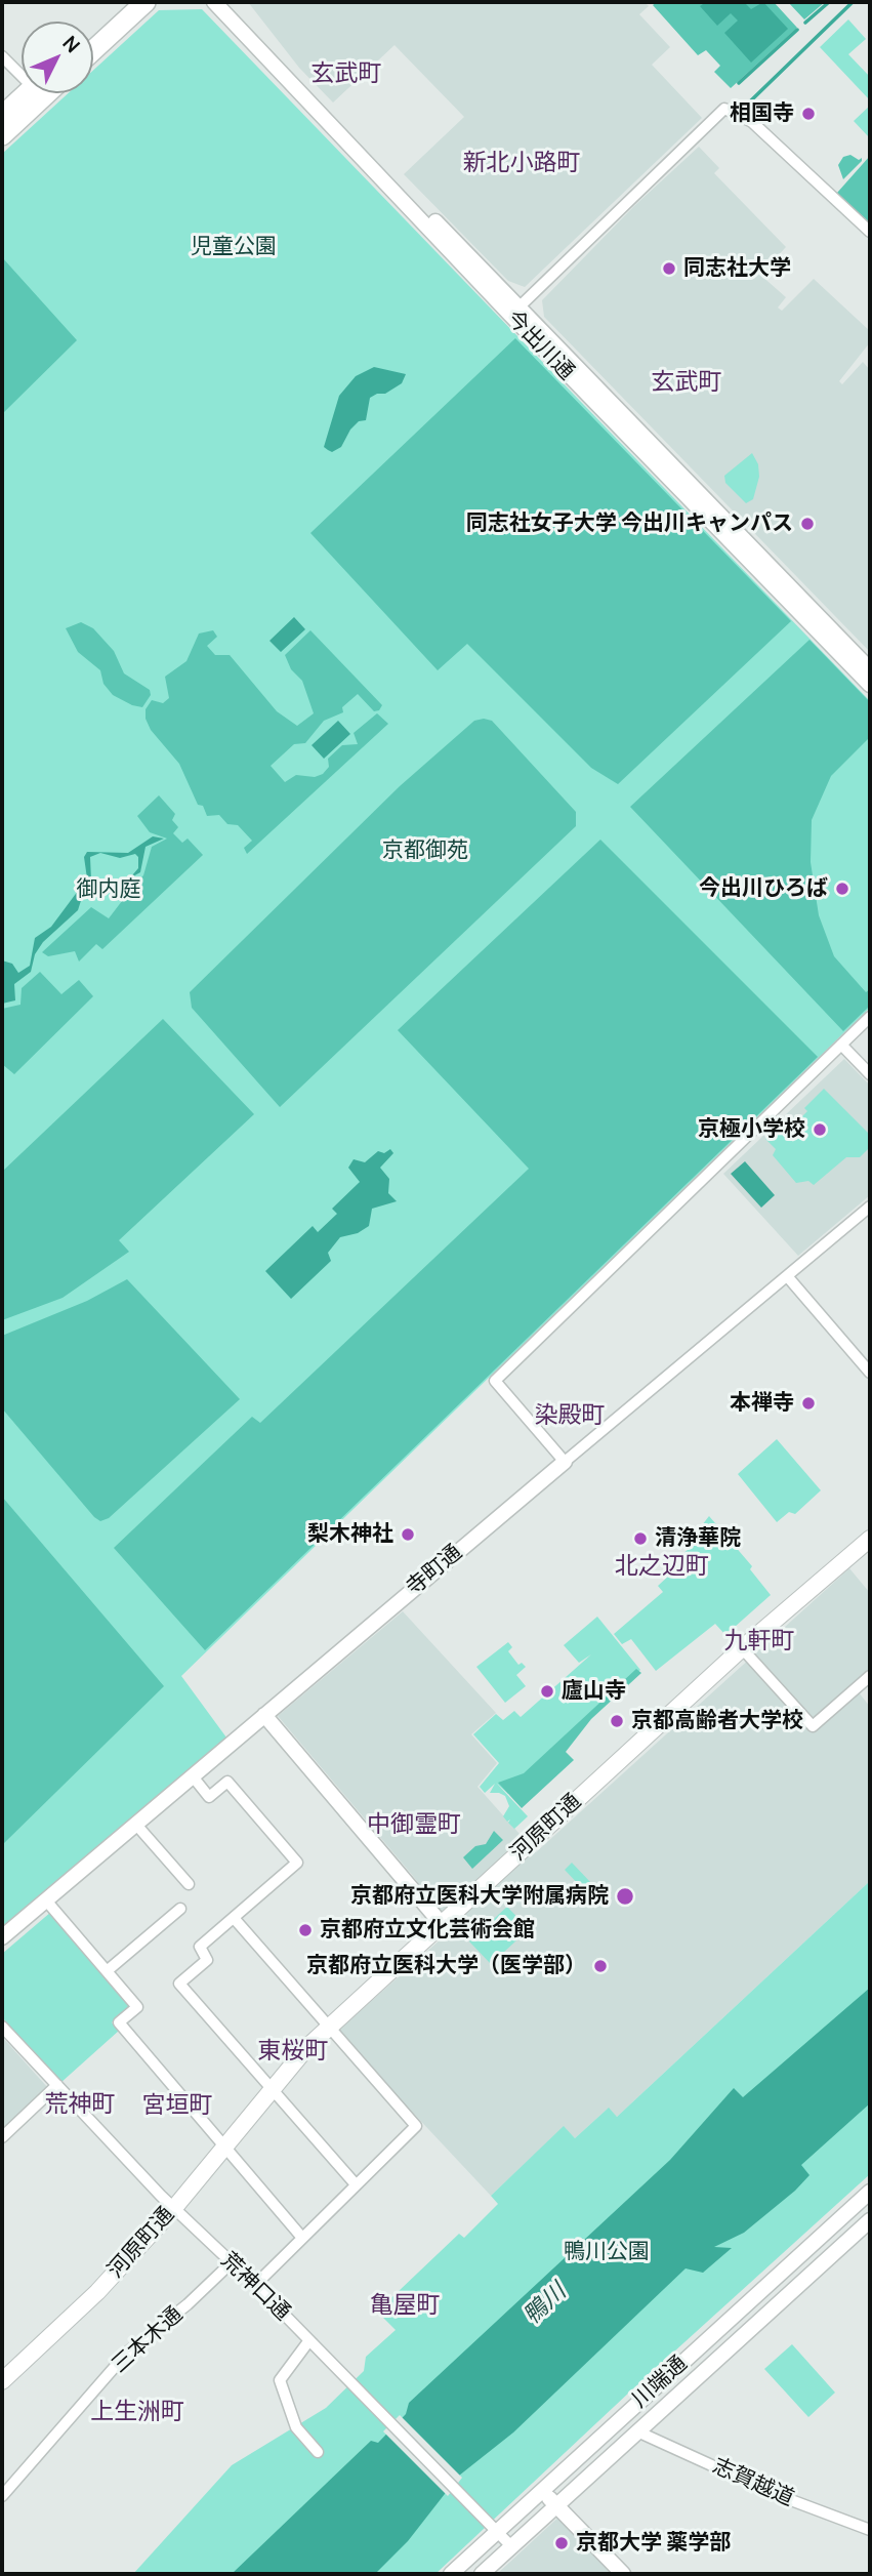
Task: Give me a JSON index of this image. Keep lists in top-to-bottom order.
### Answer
{
  "streets": {
    "main road": ["河原町通"],
    "street": [
      "今出川通",
      "寺町通",
      "荒神口通",
      "三本木通",
      "川端通",
      "志賀越道"
    ]
  },
  "crossings": [
    ["河原町通", "荒神口通"],
    ["荒神口通", "三本木通"],
    ["荒神口通", "川端通"],
    ["川端通", "志賀越道"]
  ],
  "districts": [
    "玄武町",
    "新北小路町",
    "玄武町",
    "染殿町",
    "北之辺町",
    "九軒町",
    "中御霊町",
    "東桜町",
    "荒神町",
    "宮垣町",
    "亀屋町",
    "上生洲町"
  ],
  "water": ["鴨川"],
  "parks": [
    "児童公園",
    "京都御苑",
    "御内庭",
    "鴨川公園"
  ],
  "places": [
    "相国寺",
    "同志社大学",
    "同志社女子大学 今出川キャンパス",
    "今出川ひろば",
    "京極小学校",
    "本禅寺",
    "梨木神社",
    "清浄華院",
    "廬山寺",
    "京都高齢者大学校",
    "京都府立医科大学附属病院",
    "京都府立文化芸術会館",
    "京都府立医科大学（医学部）",
    "京都大学 薬学部"
  ],
  "north": "top right"
}
